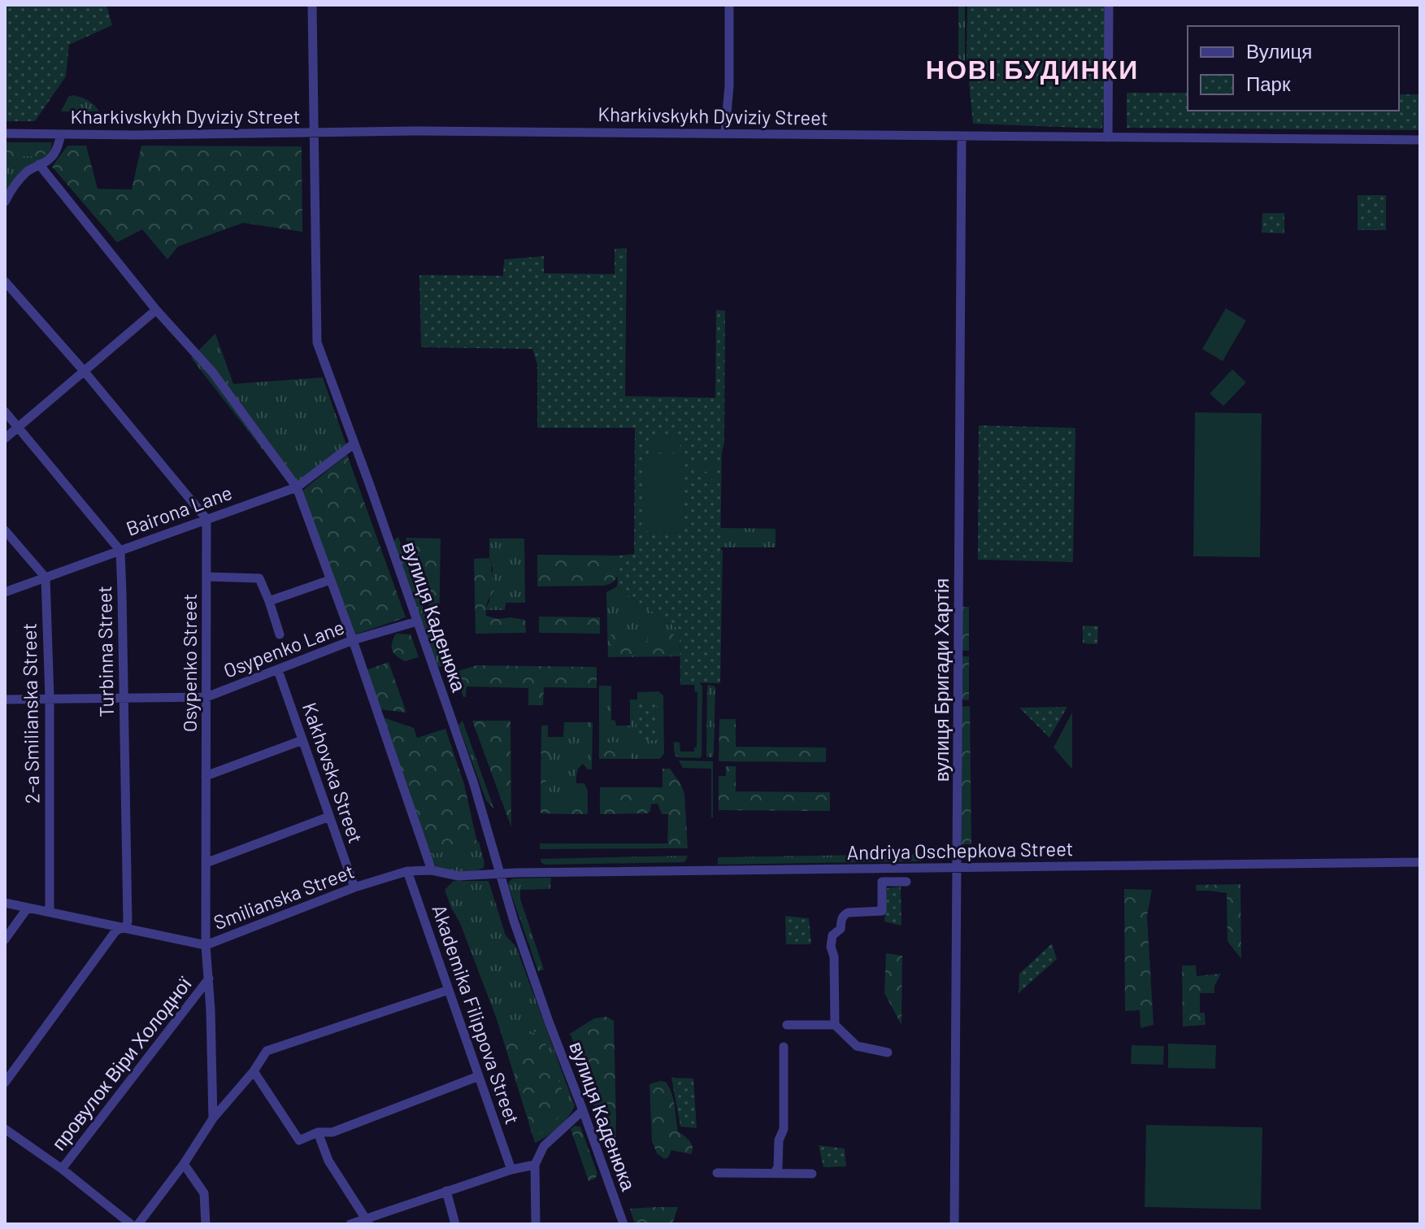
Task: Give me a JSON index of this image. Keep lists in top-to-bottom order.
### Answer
{
  "streets": {
    "street": [
      "Kharkivskykh Dyviziy Street",
      "Bairona Lane",
      "вулиця Каденюка",
      "Osypenko Lane",
      "Turbinna Street",
      "Osypenko Street",
      "вулиця Бригади Хартія",
      "2-a Smilianska Street",
      "Kakhovska Street",
      "Andriya Oschepkova Street",
      "Smilianska Street",
      "Akademika Filippova Street",
      "провулок Віри Холодної"
    ]
  },
  "crossings": [
    ["Kharkivskykh Dyviziy Street", "вулиця Каденюка"],
    ["Kharkivskykh Dyviziy Street", "вулиця Бригади Хартія"],
    ["Bairona Lane", "вулиця Каденюка"],
    ["Bairona Lane", "Turbinna Street"],
    ["Bairona Lane", "Osypenko Street"],
    ["Bairona Lane", "2-a Smilianska Street"],
    ["вулиця Каденюка", "Osypenko Lane"],
    ["вулиця Каденюка", "Andriya Oschepkova Street"],
    ["вулиця Каденюка", "Smilianska Street"],
    ["Osypenko Lane", "Turbinna Street"],
    ["Osypenko Lane", "Osypenko Street"],
    ["Osypenko Lane", "2-a Smilianska Street"],
    ["Osypenko Lane", "Kakhovska Street"],
    ["Turbinna Street", "Smilianska Street"],
    ["Osypenko Street", "Smilianska Street"],
    ["Osypenko Street", "провулок Віри Холодної"],
    ["вулиця Бригади Хартія", "Andriya Oschepkova Street"],
    ["2-a Smilianska Street", "Smilianska Street"],
    ["Kakhovska Street", "Smilianska Street"],
    ["Andriya Oschepkova Street", "Smilianska Street"],
    ["Smilianska Street", "Akademika Filippova Street"]
  ],
  "districts": ["НОВІ БУДИНКИ"],
  "legend": ["Вулиця", "Парк"]
}
